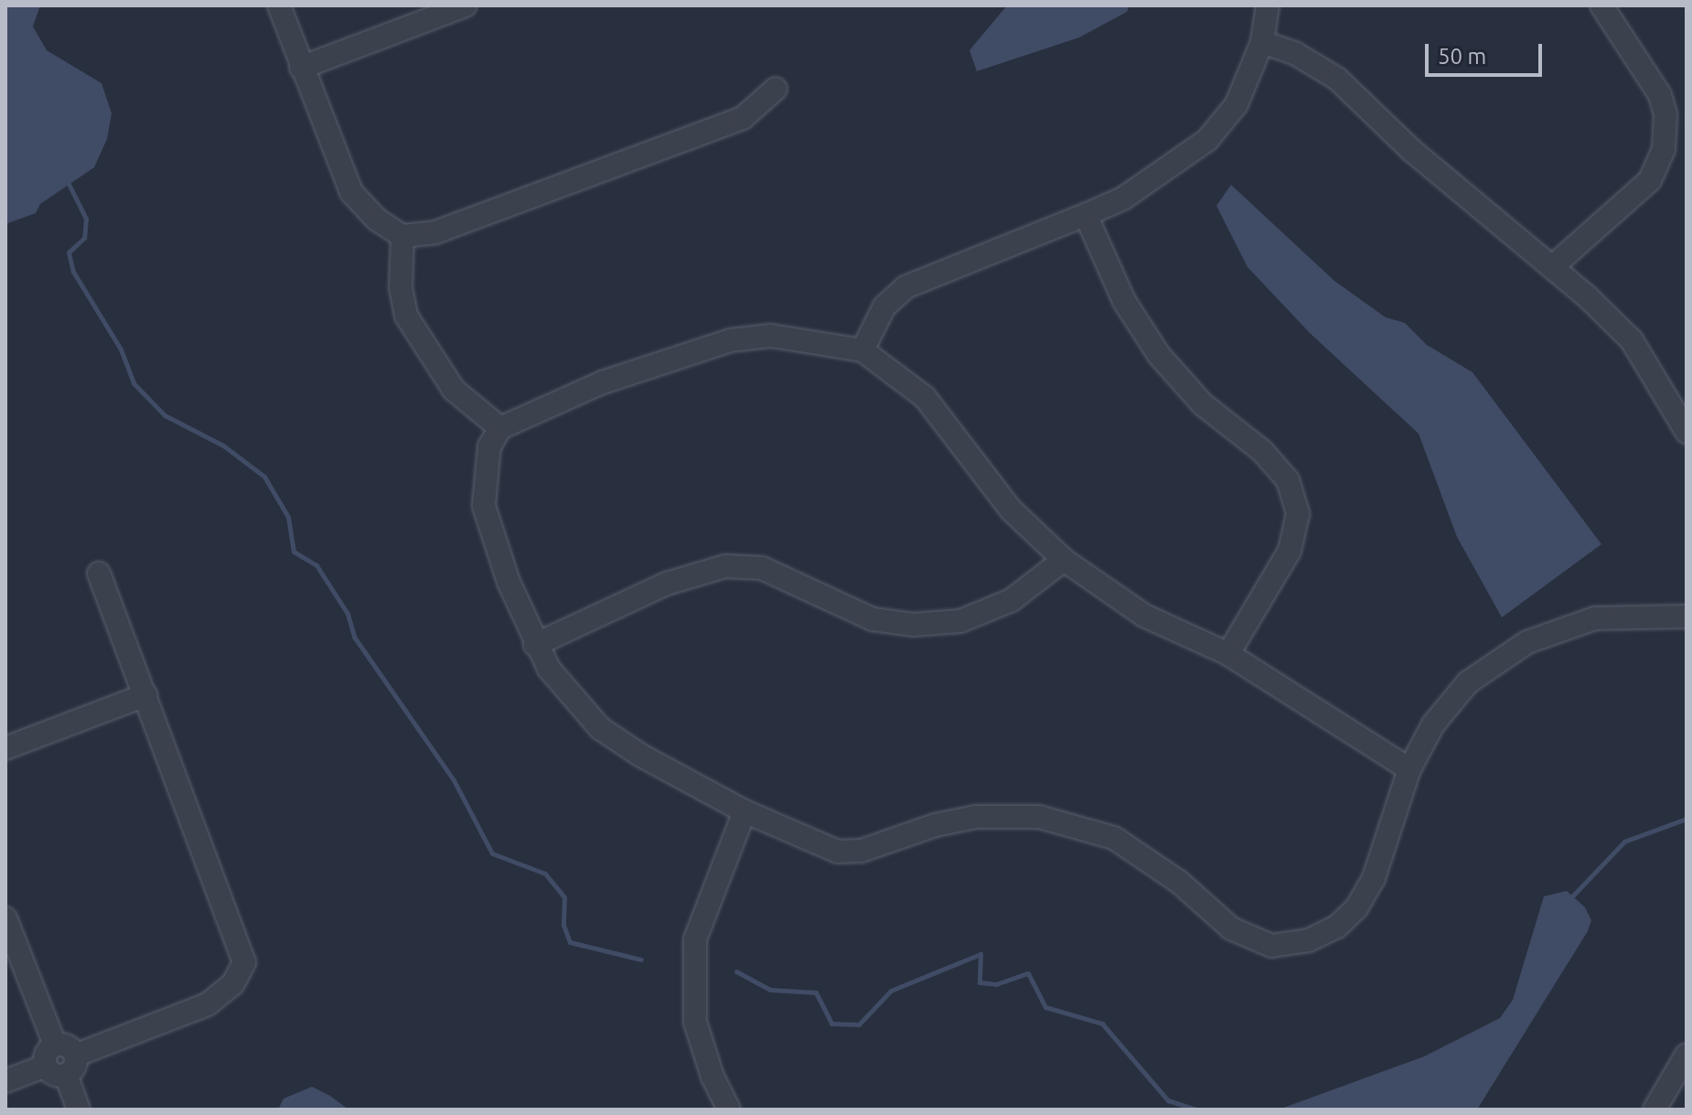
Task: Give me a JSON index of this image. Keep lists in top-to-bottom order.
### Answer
{
  "scale_bar": "50 m"
}
